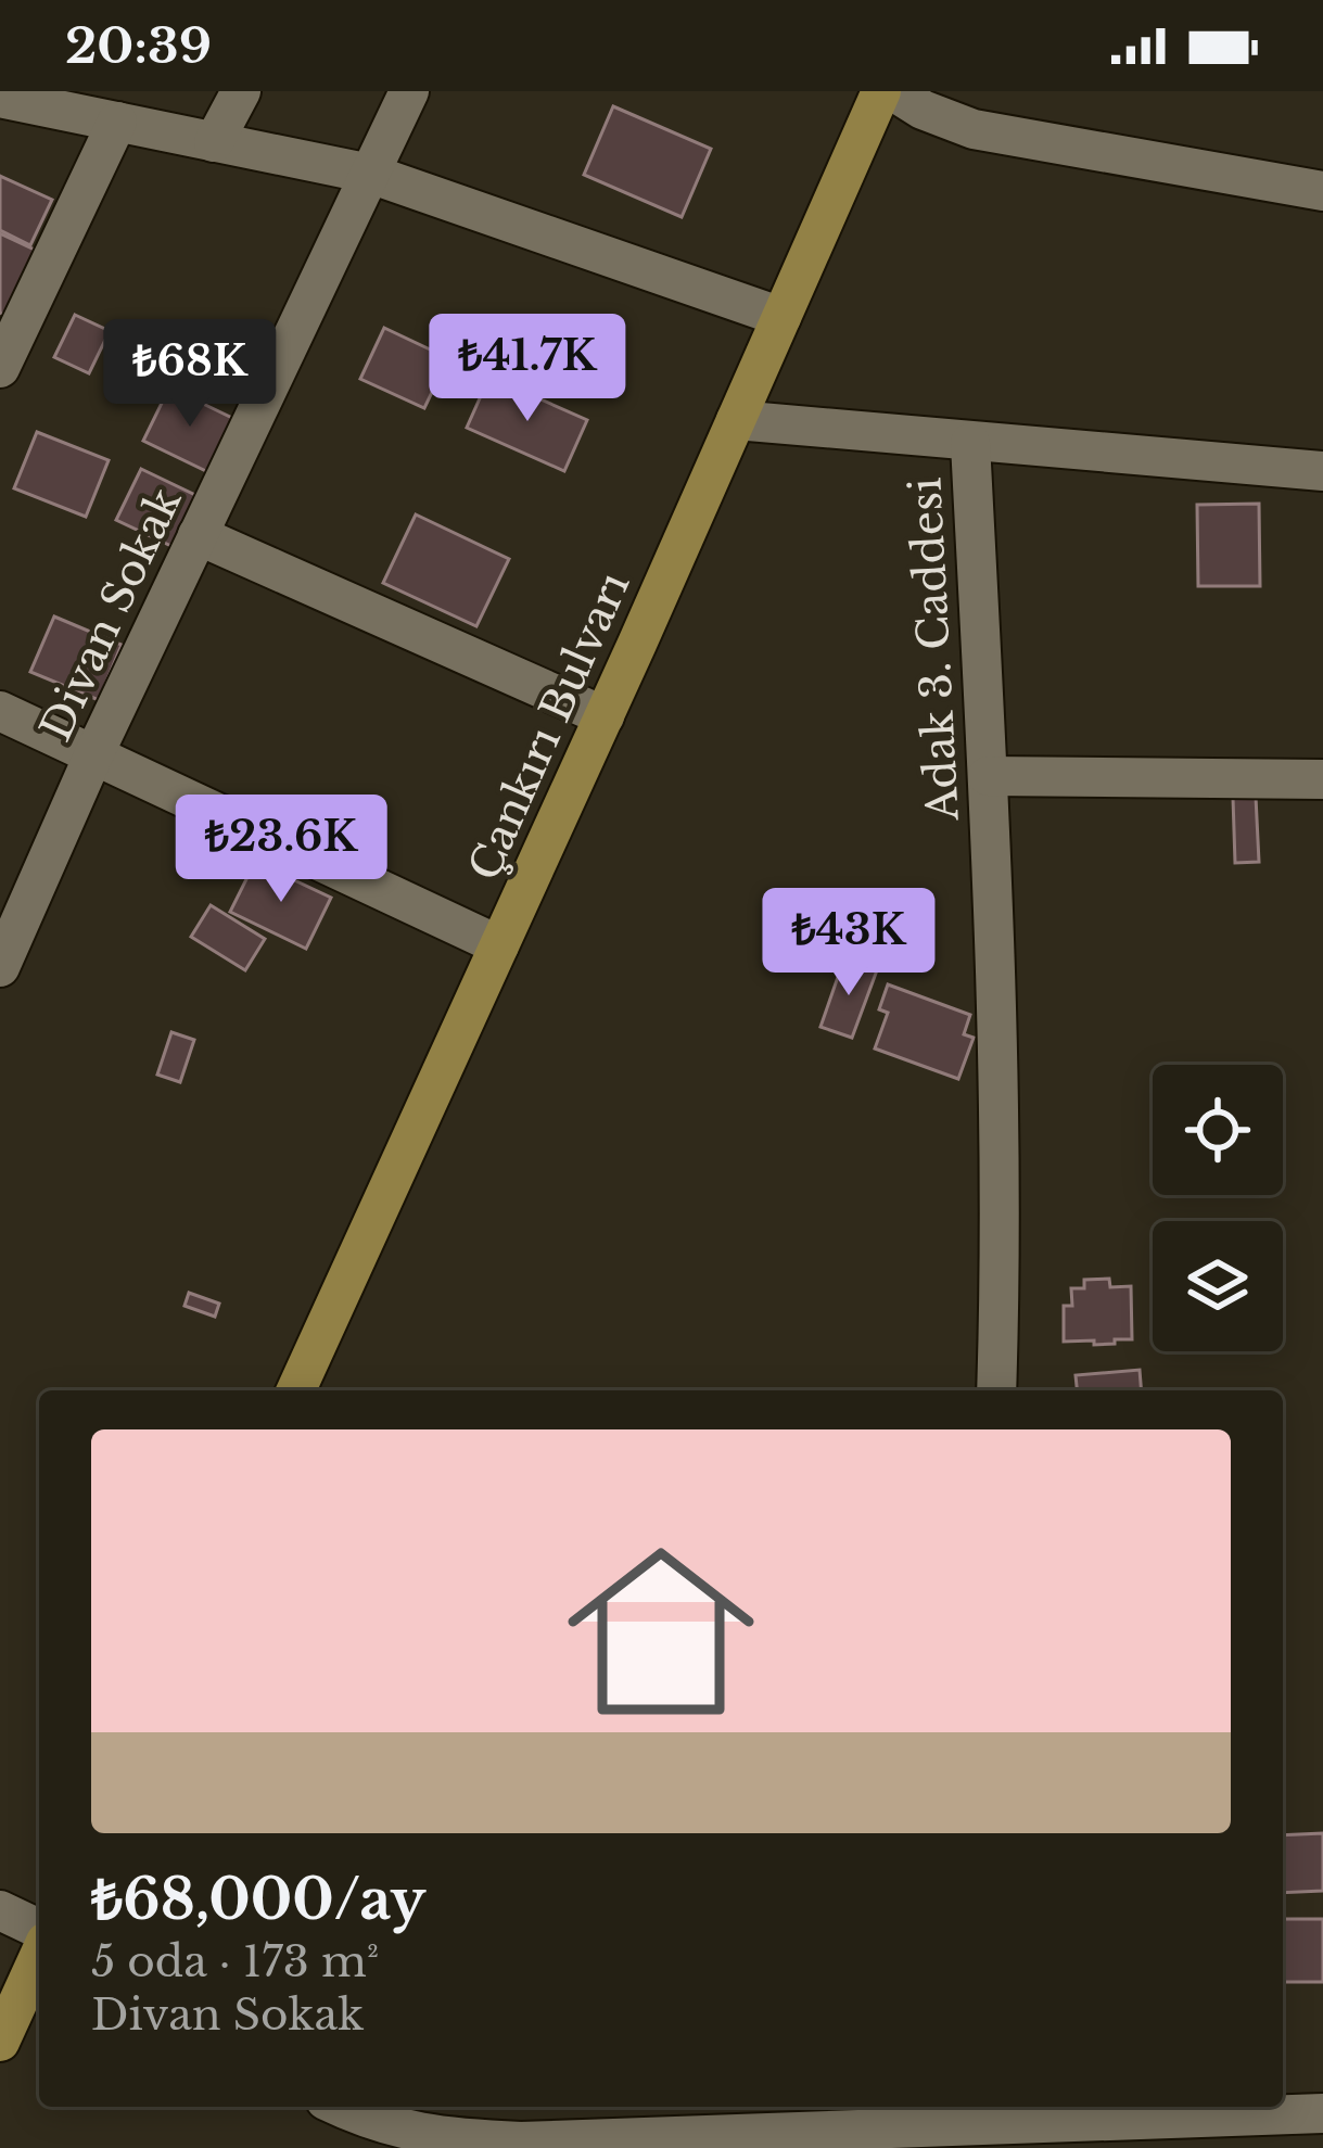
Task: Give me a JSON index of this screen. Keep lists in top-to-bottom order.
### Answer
{
  "streets": {
    "main road": ["Çankırı Bulvarı"],
    "street": ["Divan Sokak", "Adak 3. Caddesi"]
  },
  "page": {
    "status": "20:39",
    "price": [
      "₺41.7K",
      "₺68K",
      "₺23.6K",
      "₺43K"
    ],
    "list": [
      {
        "name": "₺68,000/ay",
        "note": "5 oda · 173 m² · Divan Sokak"
      }
    ]
  }
}
